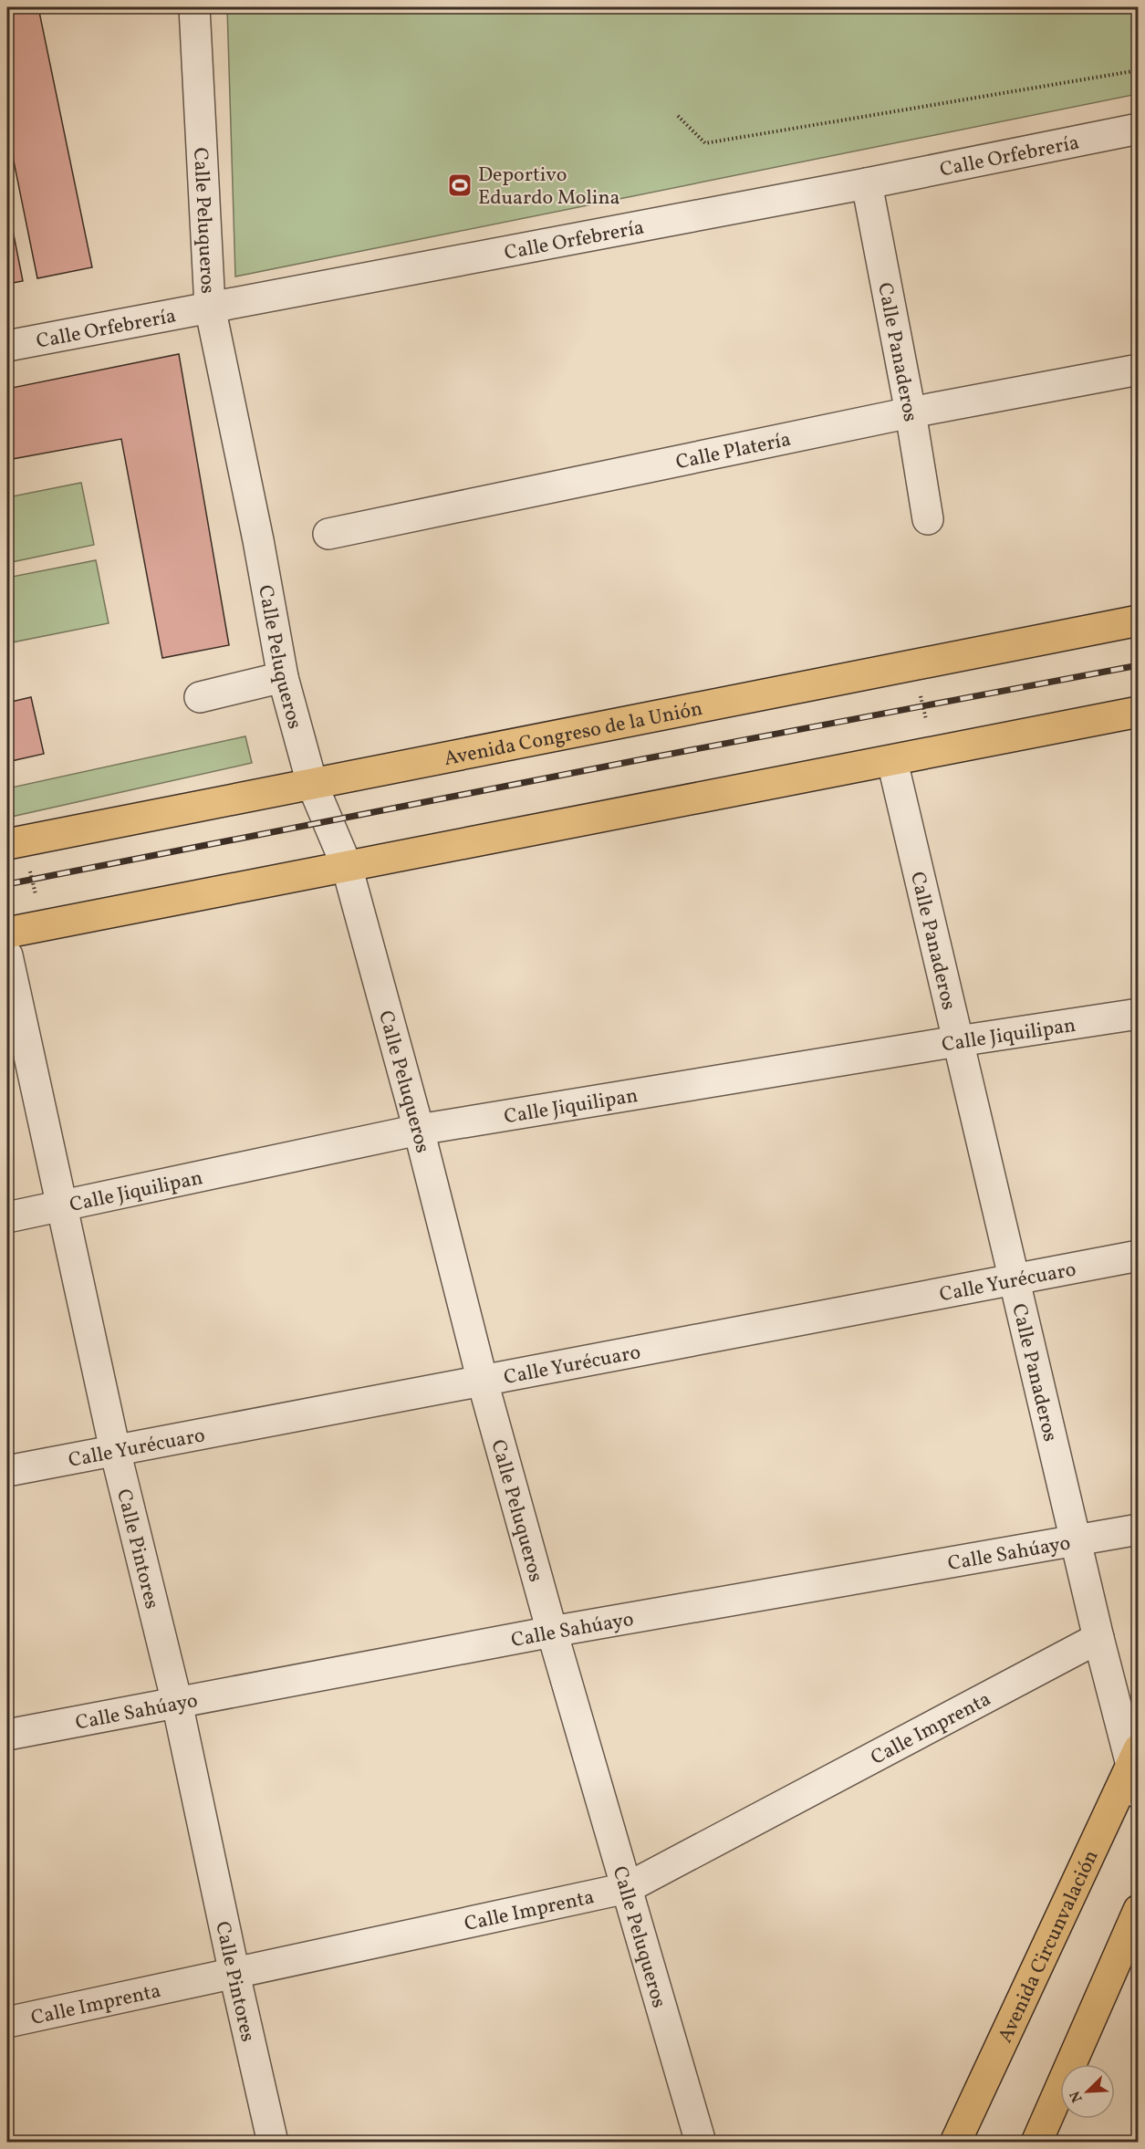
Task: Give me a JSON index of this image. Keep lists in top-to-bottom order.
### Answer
{
  "streets": {
    "main road": ["Avenida Congreso de la Unión", "Avenida Circunvalación"],
    "street": [
      "Calle Orfebrería",
      "Calle Peluqueros",
      "Calle Panaderos",
      "Calle Platería",
      "Calle Jiquilipan",
      "Calle Yurécuaro",
      "Calle Pintores",
      "Calle Sahúayo",
      "Calle Imprenta"
    ]
  },
  "crossings": [
    ["Calle Orfebrería", "Calle Peluqueros"],
    ["Calle Orfebrería", "Calle Panaderos"],
    ["Calle Peluqueros", "Avenida Congreso de la Unión"],
    ["Calle Peluqueros", "Calle Jiquilipan"],
    ["Calle Peluqueros", "Calle Yurécuaro"],
    ["Calle Peluqueros", "Calle Sahúayo"],
    ["Calle Peluqueros", "Calle Imprenta"],
    ["Calle Panaderos", "Calle Platería"],
    ["Calle Panaderos", "Calle Jiquilipan"],
    ["Calle Panaderos", "Calle Yurécuaro"],
    ["Calle Panaderos", "Calle Sahúayo"],
    ["Calle Panaderos", "Calle Imprenta"],
    ["Calle Panaderos", "Avenida Circunvalación"],
    ["Calle Jiquilipan", "Calle Pintores"],
    ["Calle Yurécuaro", "Calle Pintores"],
    ["Calle Pintores", "Calle Sahúayo"],
    ["Calle Pintores", "Calle Imprenta"]
  ],
  "places": {
    "sports": ["Deportivo Eduardo Molina"]
  },
  "north": "bottom left"
}
